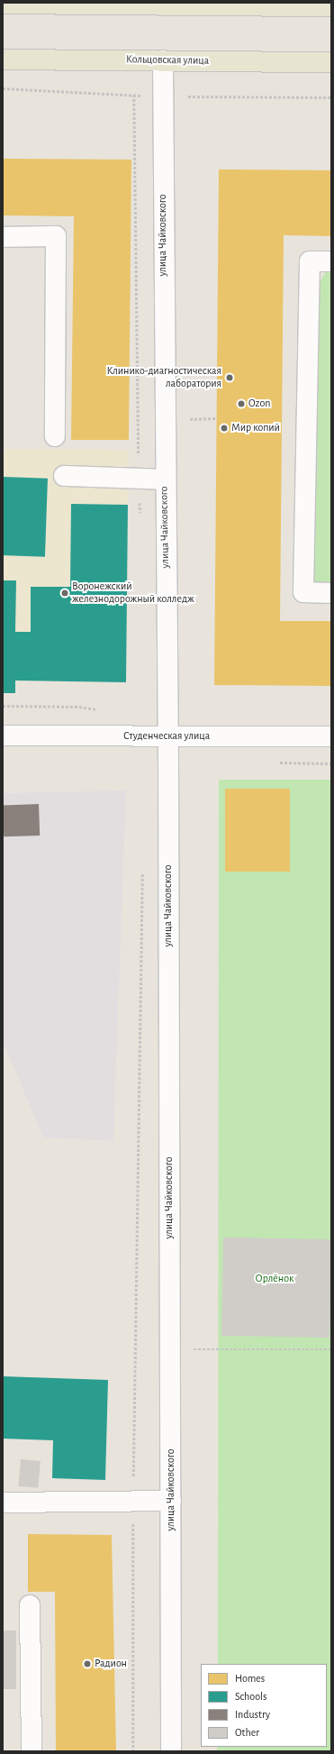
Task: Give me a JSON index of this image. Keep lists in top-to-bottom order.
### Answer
{
  "streets": {
    "main road": ["Кольцовская улица"],
    "street": ["улица Чайковского", "Студенческая улица"]
  },
  "crossings": [
    ["Кольцовская улица", "улица Чайковского"],
    ["улица Чайковского", "Студенческая улица"]
  ],
  "parks": ["Орлёнок"],
  "places": [
    "Клинико-диагностическая лаборатория",
    "Ozon",
    "Мир копий",
    "Воронежский железнодорожный колледж",
    "Радион"
  ],
  "legend": [
    "Homes",
    "Schools",
    "Industry",
    "Other"
  ]
}
